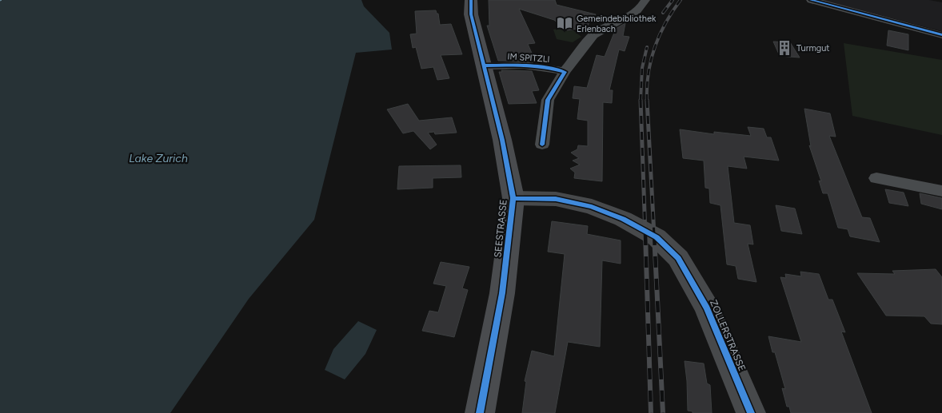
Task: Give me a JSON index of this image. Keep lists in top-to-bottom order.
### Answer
{
  "streets": {
    "main road": ["SEESTRASSE"],
    "street": ["IM SPITZLI", "ZOLLERSTRASSE"]
  },
  "crossings": [
    ["IM SPITZLI", "SEESTRASSE"],
    ["SEESTRASSE", "ZOLLERSTRASSE"]
  ],
  "water": ["Lake Zurich"],
  "places": {
    "library": ["Gemeindebibliothek Erlenbach"],
    "building": ["Turmgut"]
  }
}
